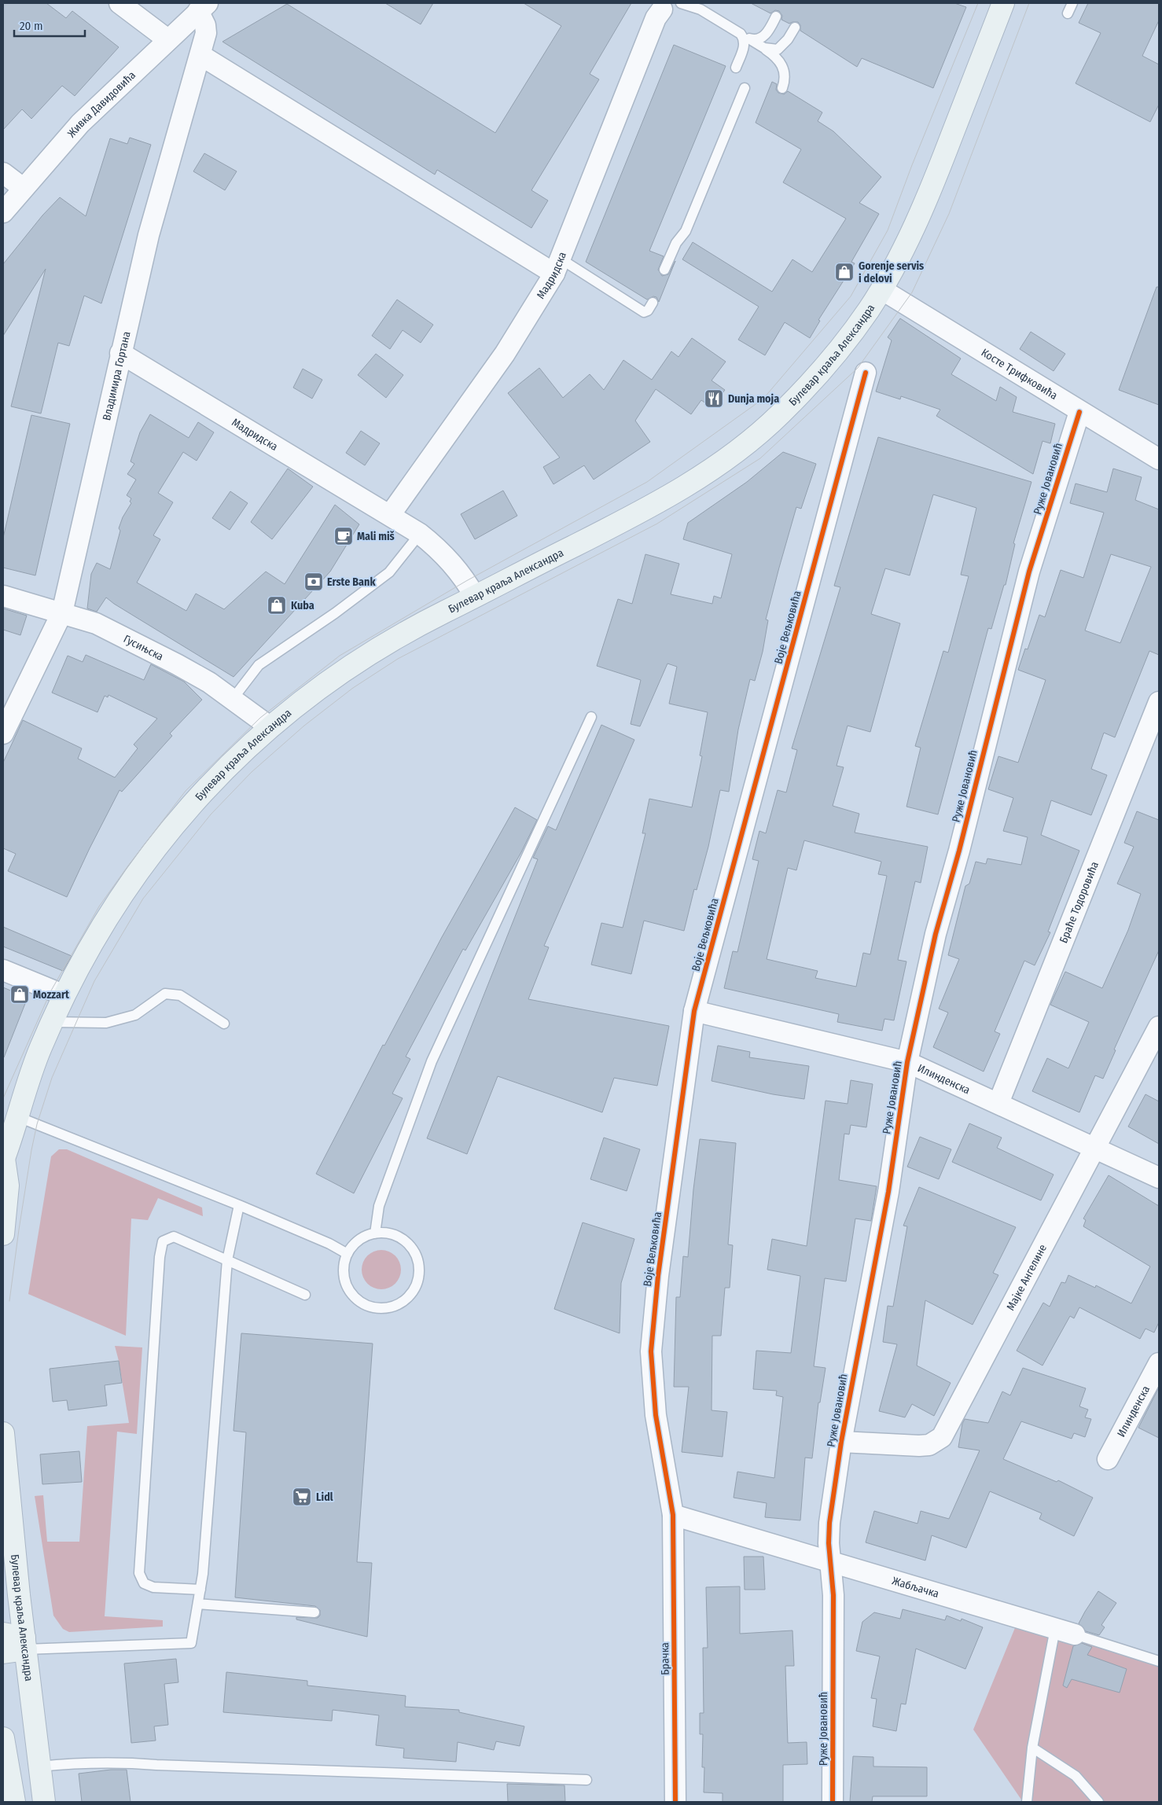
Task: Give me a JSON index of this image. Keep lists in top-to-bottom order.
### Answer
{
  "streets": {
    "main road": ["Булевар краља Александра"],
    "street": [
      "Живка Давидовића",
      "Мадридска",
      "Косте Трифковића",
      "Владимира Гортана",
      "Руже Јовановић",
      "Воје Вељковића",
      "Гусињска",
      "Браће Тодоровића",
      "Илинденска",
      "Мајке Ангелине",
      "Жабљачка",
      "Брачка"
    ]
  },
  "crossings": [
    ["Живка Давидовића", "Владимира Гортана"],
    ["Мадридска", "Булевар краља Александра"],
    ["Мадридска", "Владимира Гортана"],
    ["Булевар краља Александра", "Косте Трифковића"],
    ["Булевар краља Александра", "Гусињска"],
    ["Косте Трифковића", "Руже Јовановић"],
    ["Владимира Гортана", "Гусињска"],
    ["Руже Јовановић", "Илинденска"],
    ["Руже Јовановић", "Мајке Ангелине"],
    ["Руже Јовановић", "Жабљачка"],
    ["Воје Вељковића", "Илинденска"],
    ["Воје Вељковића", "Жабљачка"],
    ["Воје Вељковића", "Брачка"],
    ["Браће Тодоровића", "Илинденска"],
    ["Илинденска", "Мајке Ангелине"],
    ["Жабљачка", "Брачка"]
  ],
  "places": {
    "shop": ["Gorenje servis i delovi", "Kuba", "Mozzart"],
    "restaurant": ["Dunja moja"],
    "cafe": ["Mali miš"],
    "bank": ["Erste Bank"],
    "supermarket": ["Lidl"]
  },
  "scale_bar": "20 m"
}
